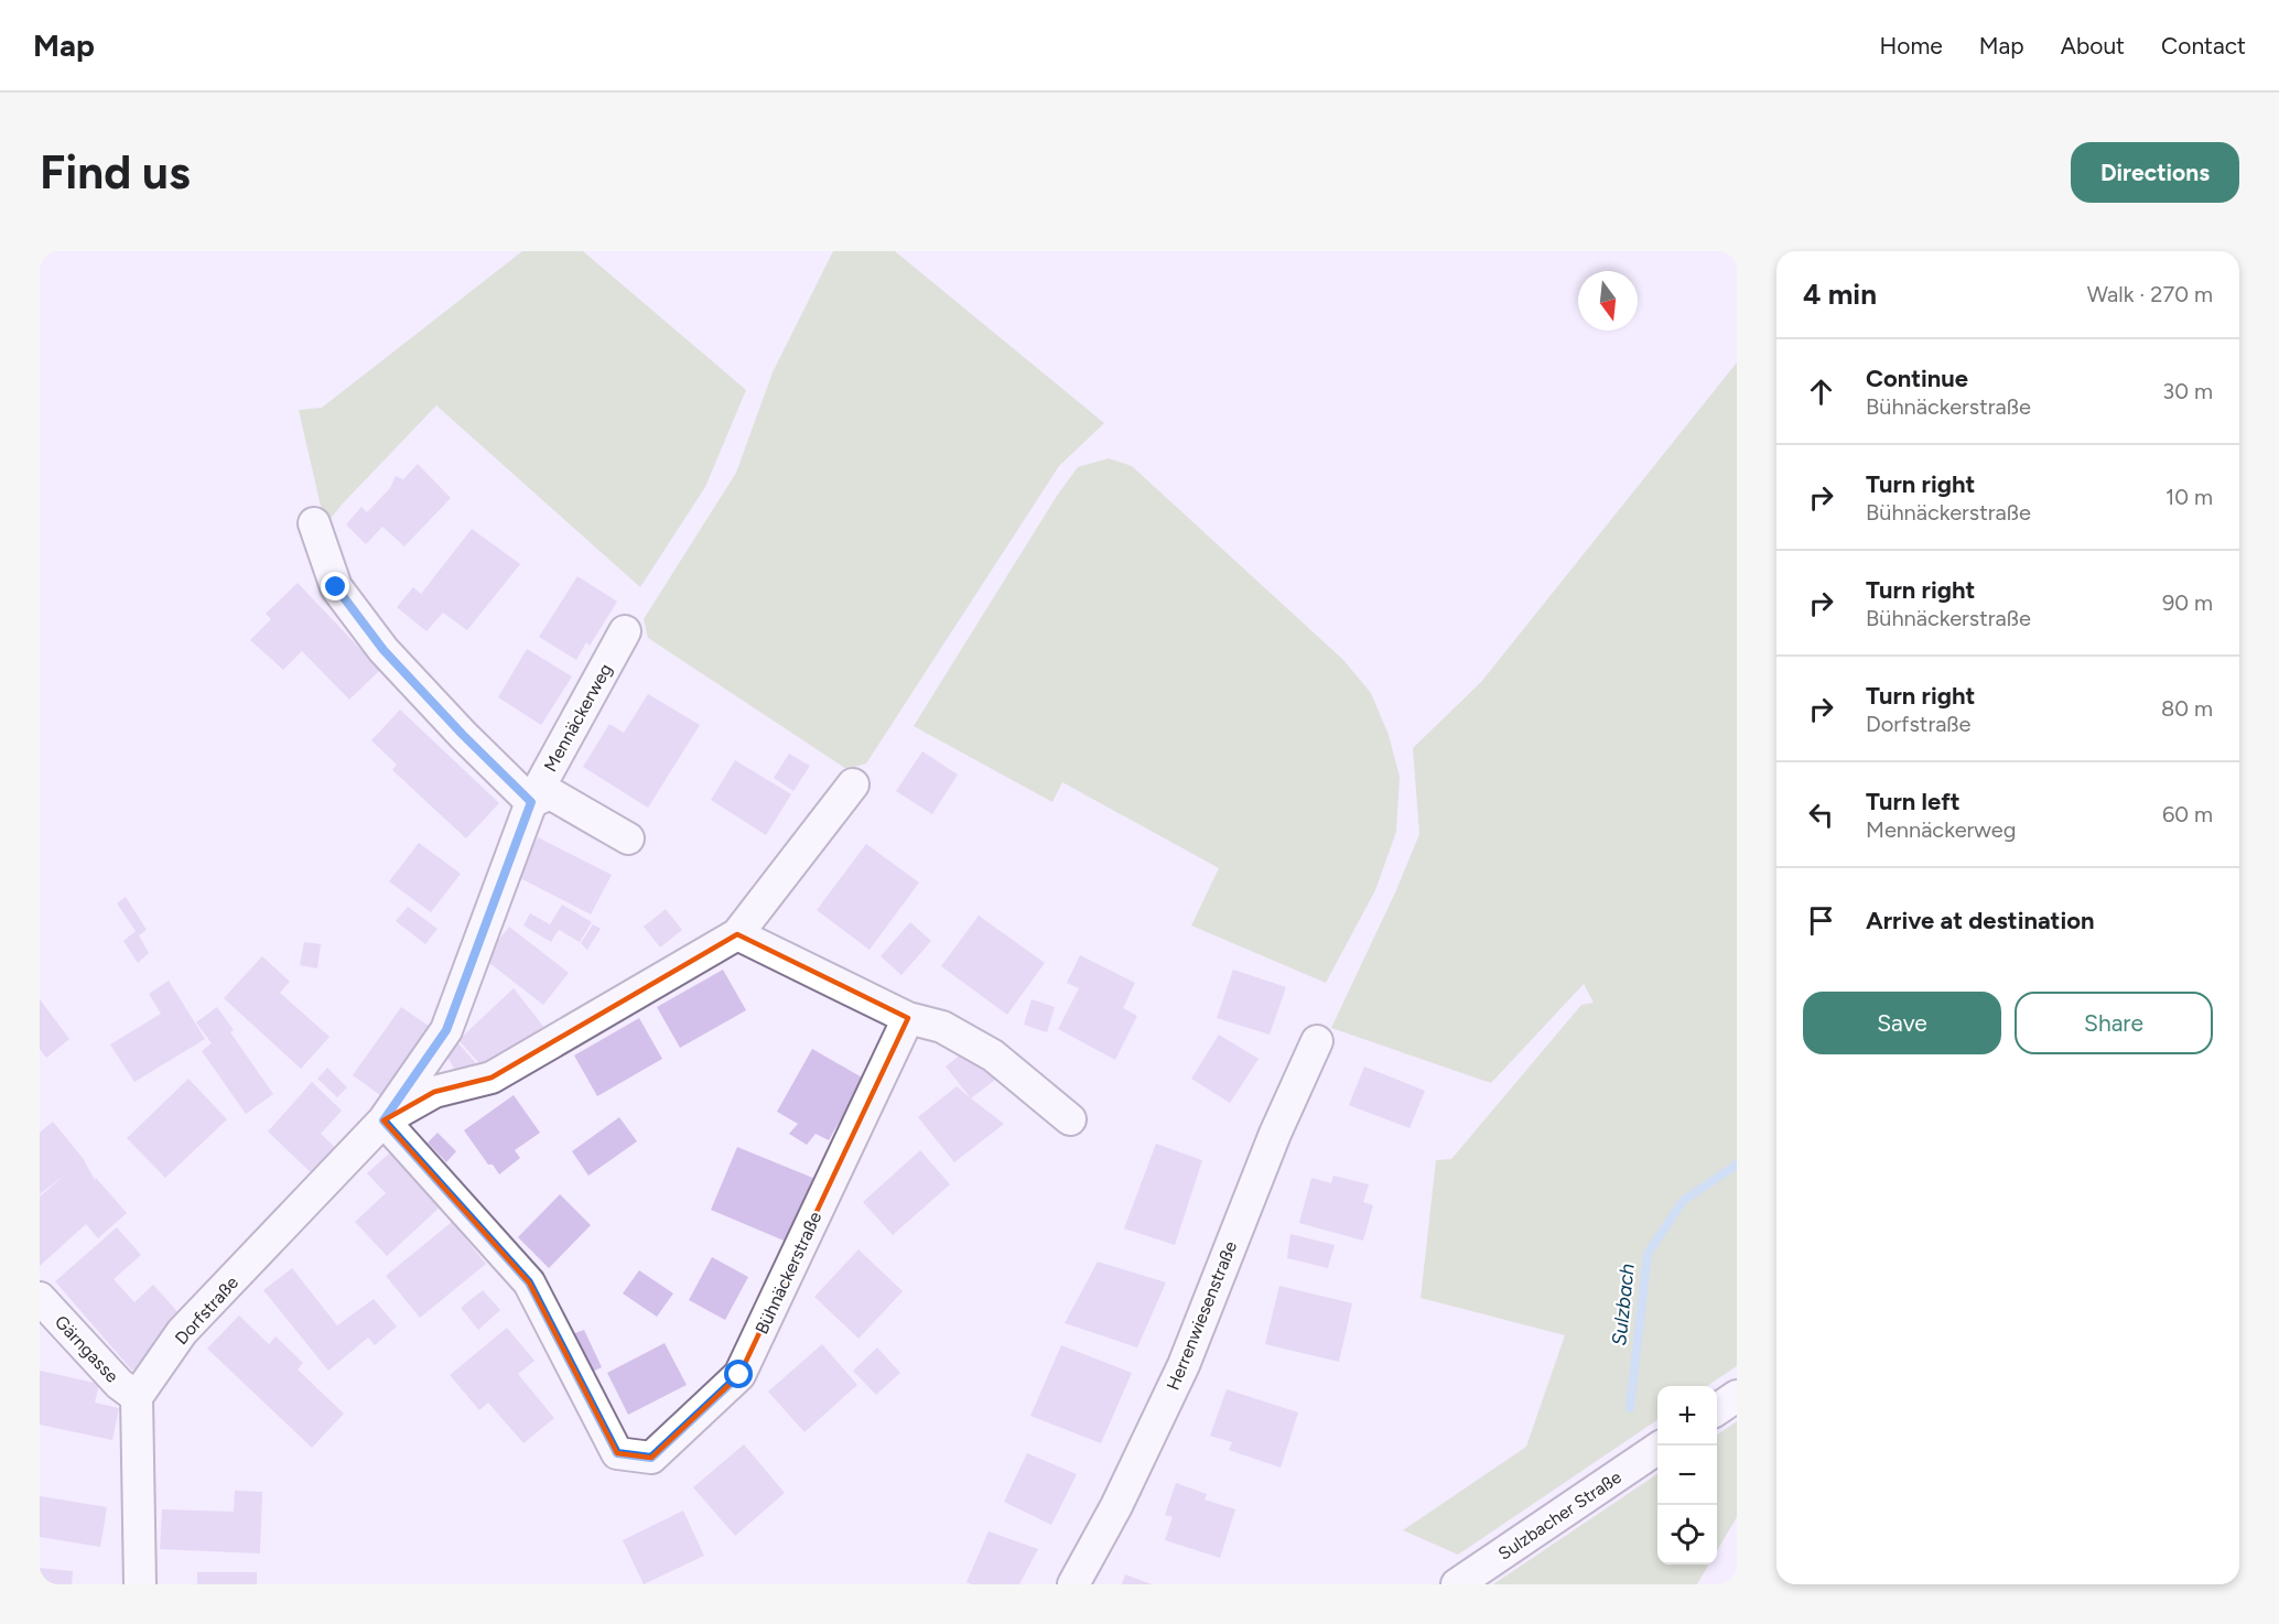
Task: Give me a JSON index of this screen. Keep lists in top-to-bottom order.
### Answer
{
  "streets": {
    "street": [
      "Mennäckerweg",
      "Bühnäckerstraße",
      "Dorfstraße",
      "Herrenwiesenstraße",
      "Gärngasse",
      "Sulzbacher Straße"
    ]
  },
  "crossings": [
    ["Mennäckerweg", "Dorfstraße"],
    ["Bühnäckerstraße", "Dorfstraße"],
    ["Dorfstraße", "Gärngasse"]
  ],
  "water": ["Sulzbach"],
  "north": "bottom",
  "page": {
    "header": "Map",
    "nav": [
      "Home",
      "Map",
      "About",
      "Contact"
    ],
    "buttons": [
      "Directions",
      ["Save", "Share"]
    ],
    "title": "Find us",
    "heading": ["4 min", "Walk · 270 m"],
    "list": [
      ["Continue", "Bühnäckerstraße", "30 m"],
      ["Turn right", "Bühnäckerstraße", "10 m"],
      ["Turn right", "Bühnäckerstraße", "90 m"],
      ["Turn right", "Dorfstraße", "80 m"],
      ["Turn left", "Mennäckerweg", "60 m"],
      "Arrive at destination"
    ],
    "map_buttons": ["+", "−"]
  }
}
